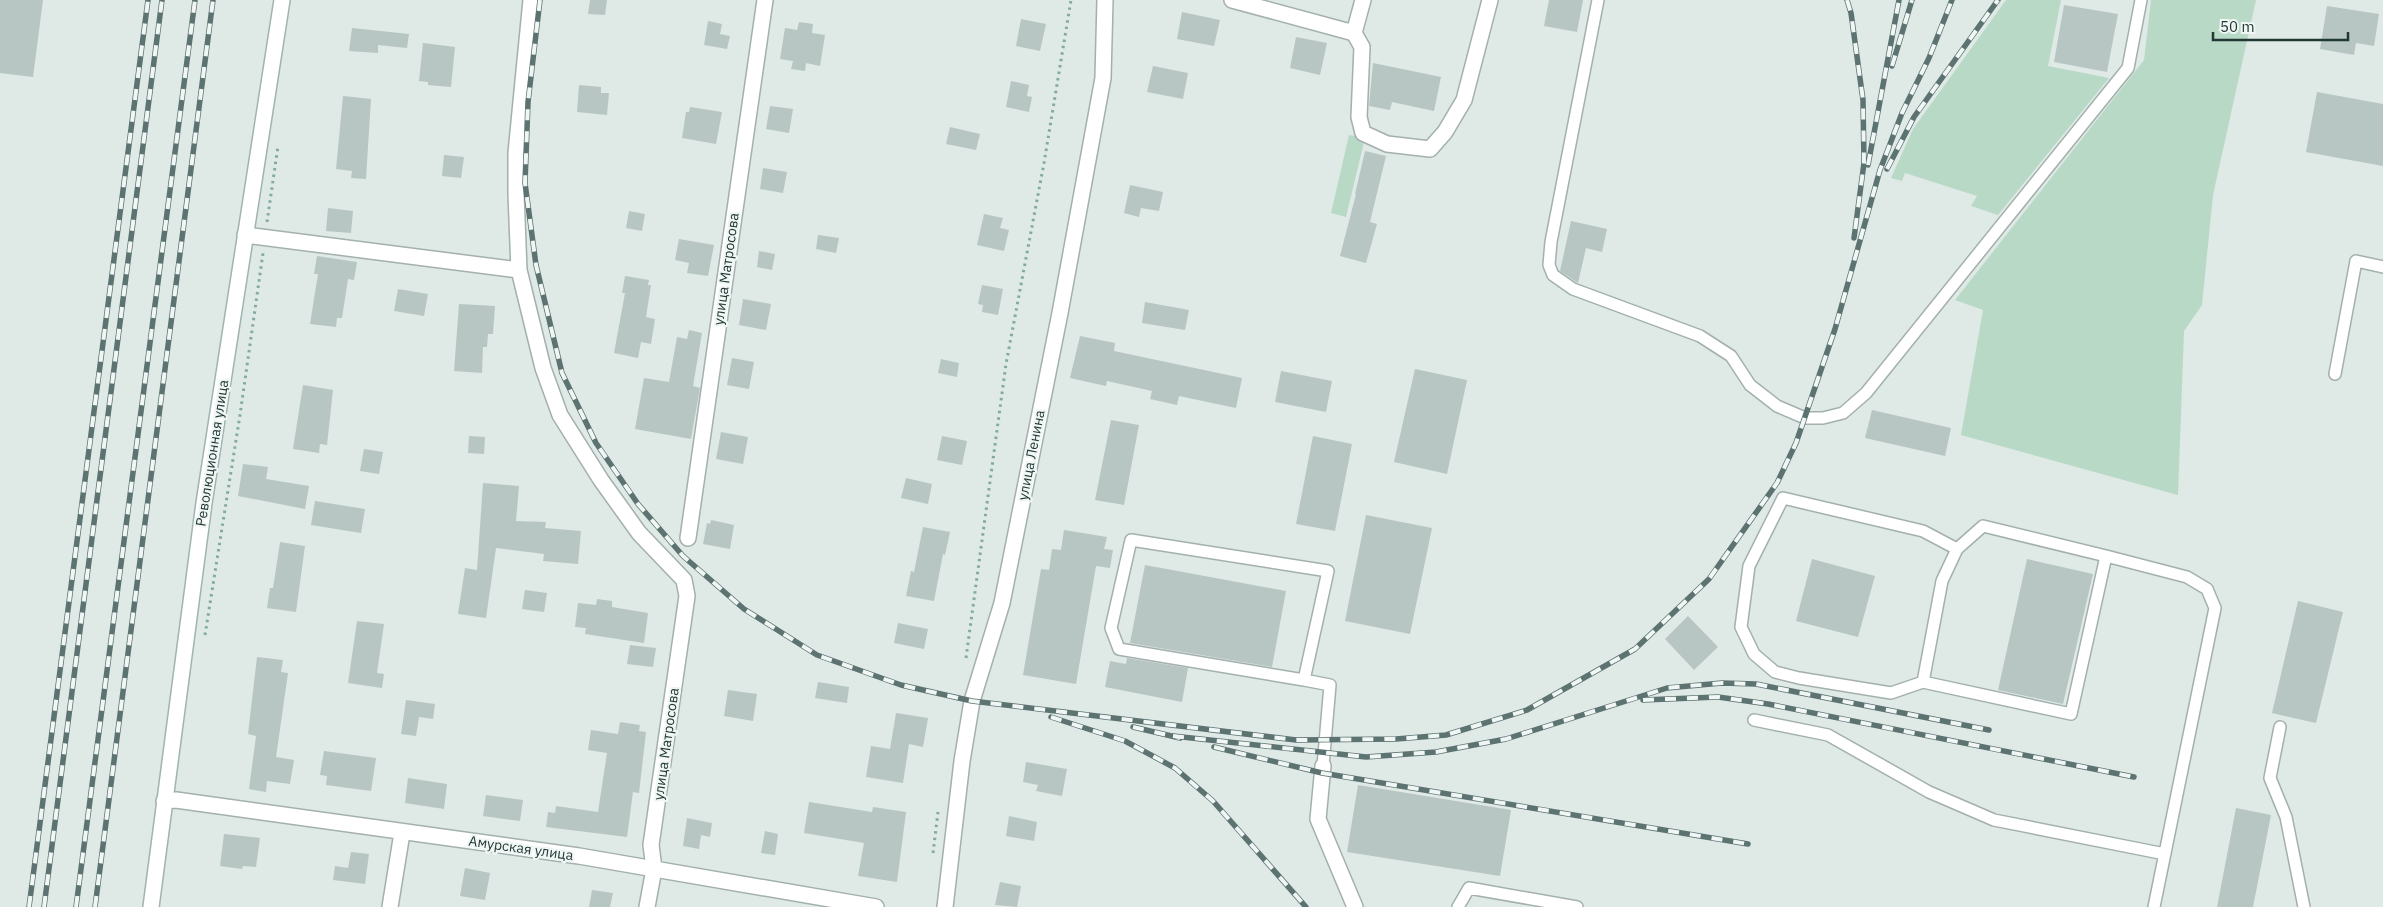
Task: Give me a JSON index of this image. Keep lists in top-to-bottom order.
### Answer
{
  "streets": {
    "street": [
      "улица Матросова",
      "Революционная улица",
      "улица Ленина",
      "Амурская улица"
    ]
  },
  "crossings": [
    ["улица Матросова", "Амурская улица"],
    ["Революционная улица", "Амурская улица"]
  ],
  "scale_bar": "50 m"
}
